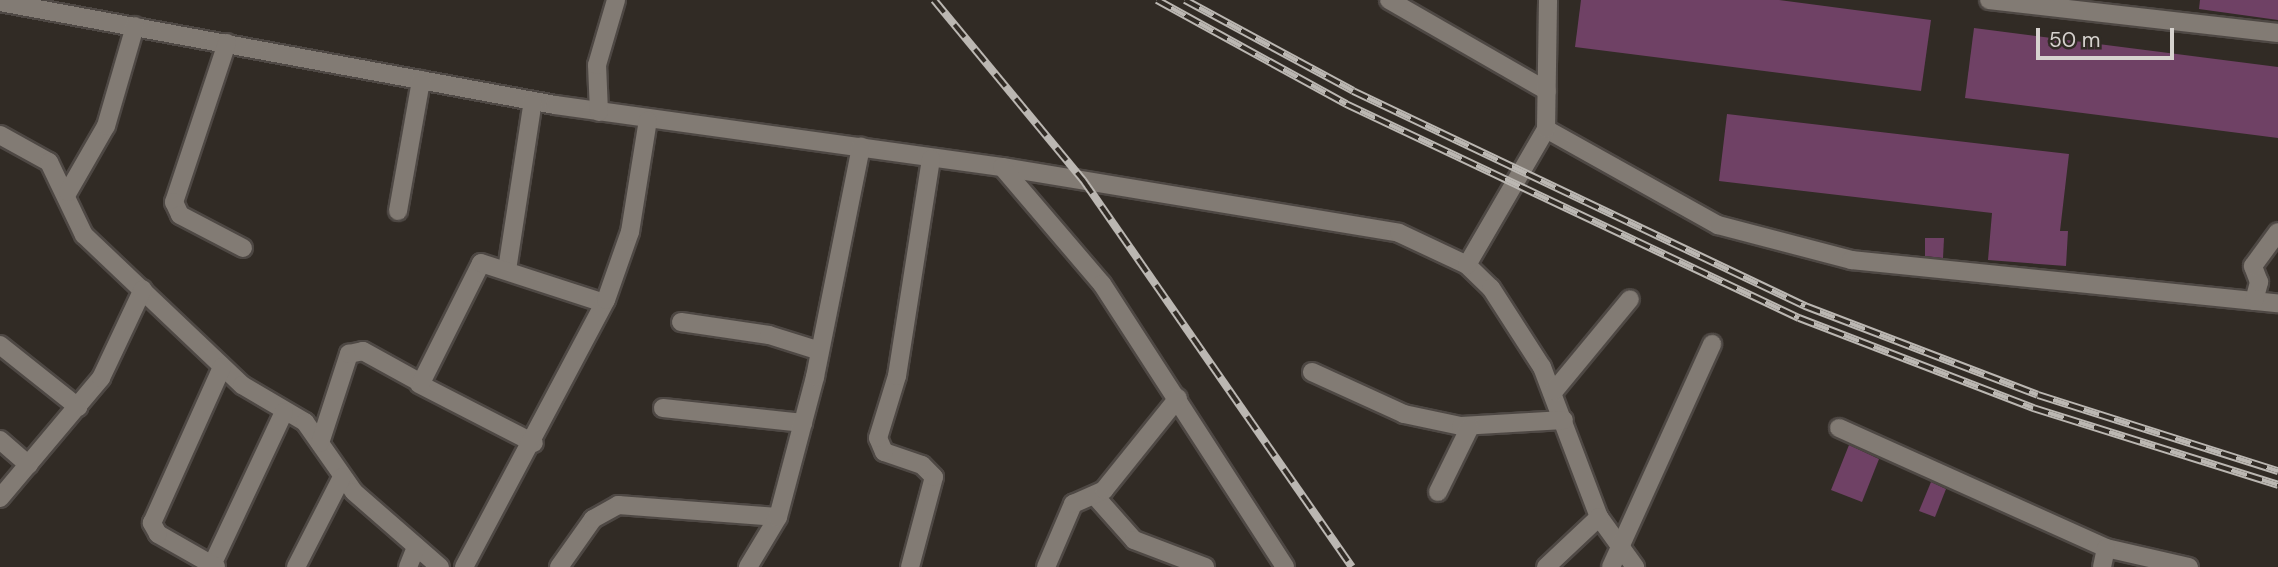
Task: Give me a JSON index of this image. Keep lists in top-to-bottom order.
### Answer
{
  "scale_bar": "50 m"
}
